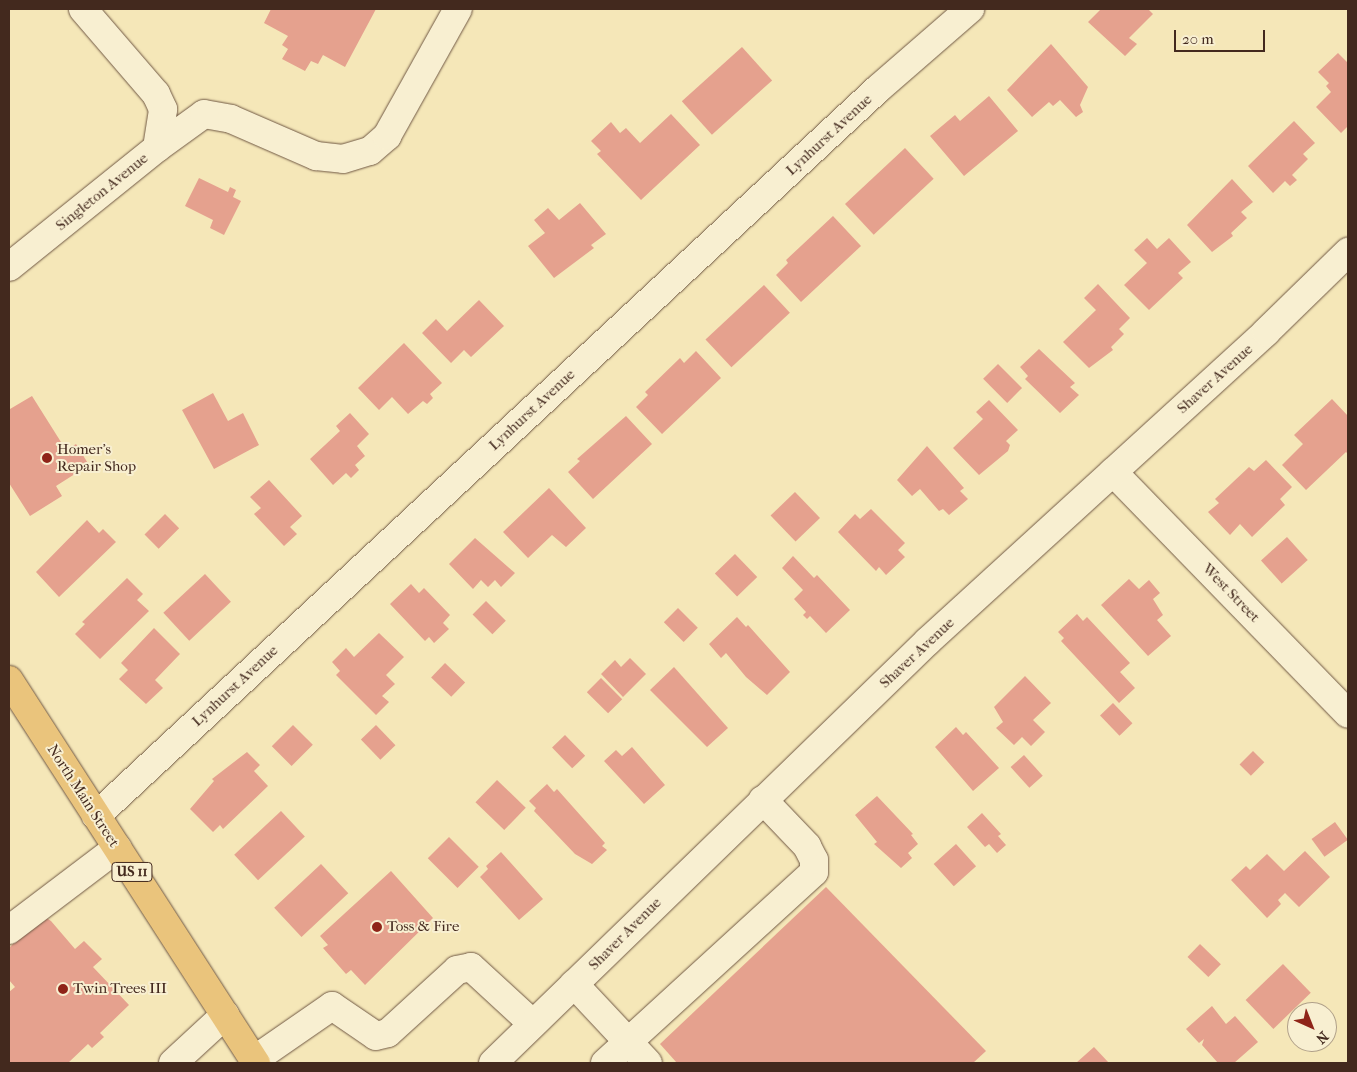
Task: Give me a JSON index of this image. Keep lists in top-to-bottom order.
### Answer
{
  "streets": {
    "main road": ["North Main Street", "US 11"],
    "street": [
      "Lynhurst Avenue",
      "Singleton Avenue",
      "Shaver Avenue",
      "West Street"
    ]
  },
  "crossings": [
    ["Lynhurst Avenue", "North Main Street"],
    ["Shaver Avenue", "West Street"]
  ],
  "places": ["Homer's Repair Shop", "Toss & Fire", "Twin Trees III"],
  "scale_bar": "20 m",
  "north": "bottom right"
}
